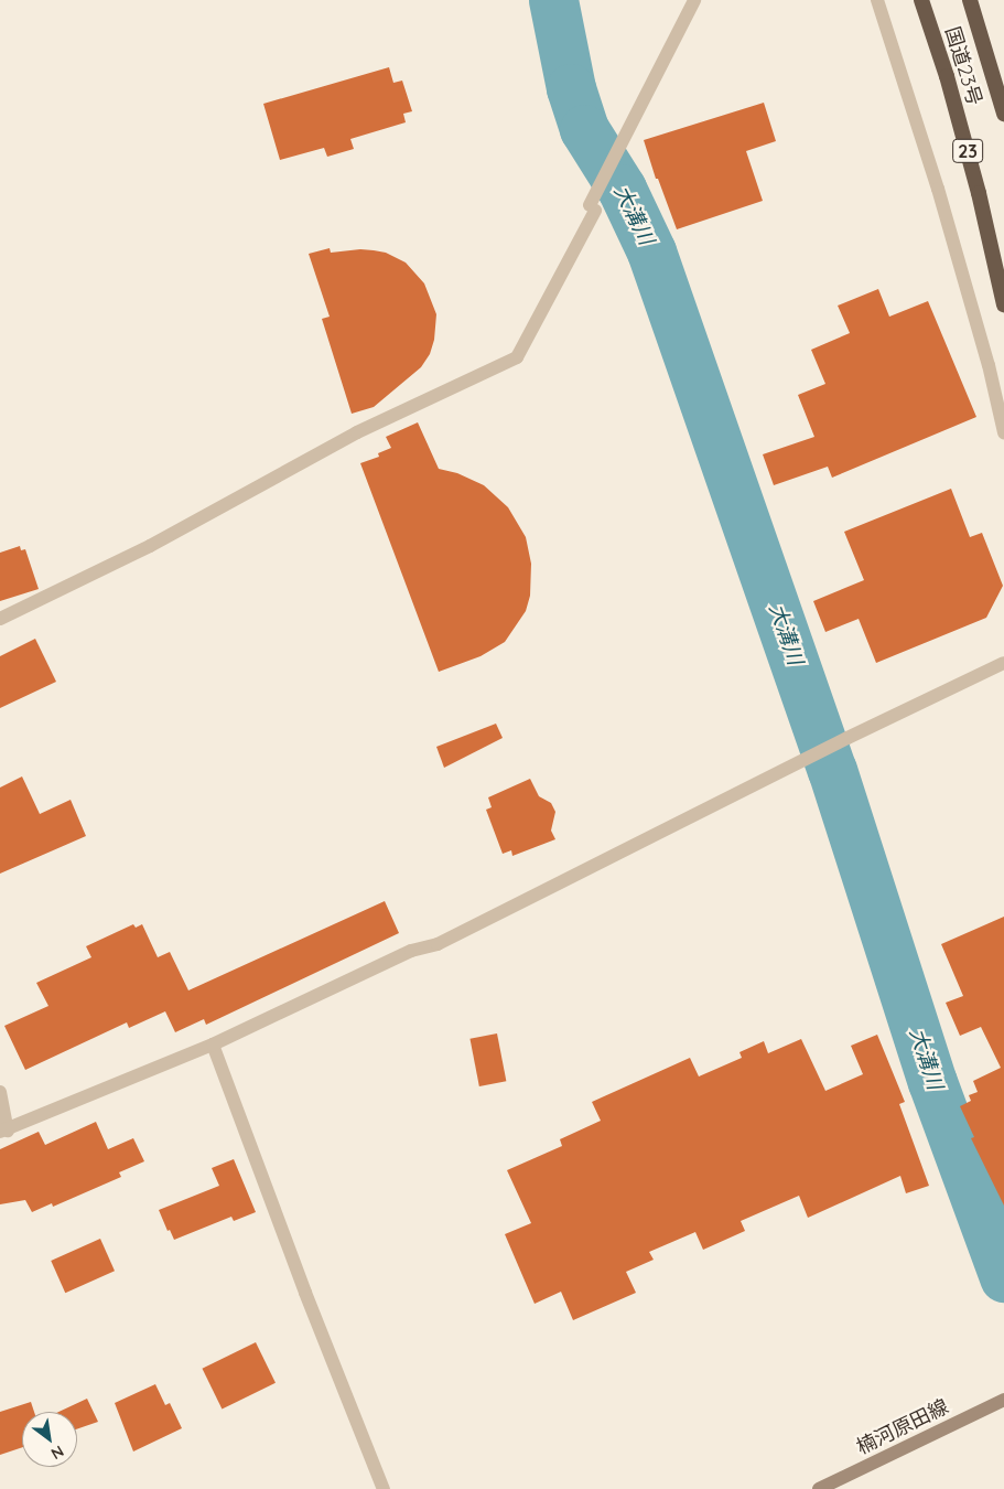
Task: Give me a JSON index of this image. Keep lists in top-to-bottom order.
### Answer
{
  "streets": {
    "highway": ["国道23号", "23"],
    "main road": ["楠河原田線"]
  },
  "water": ["大溝川"],
  "north": "bottom right"
}
